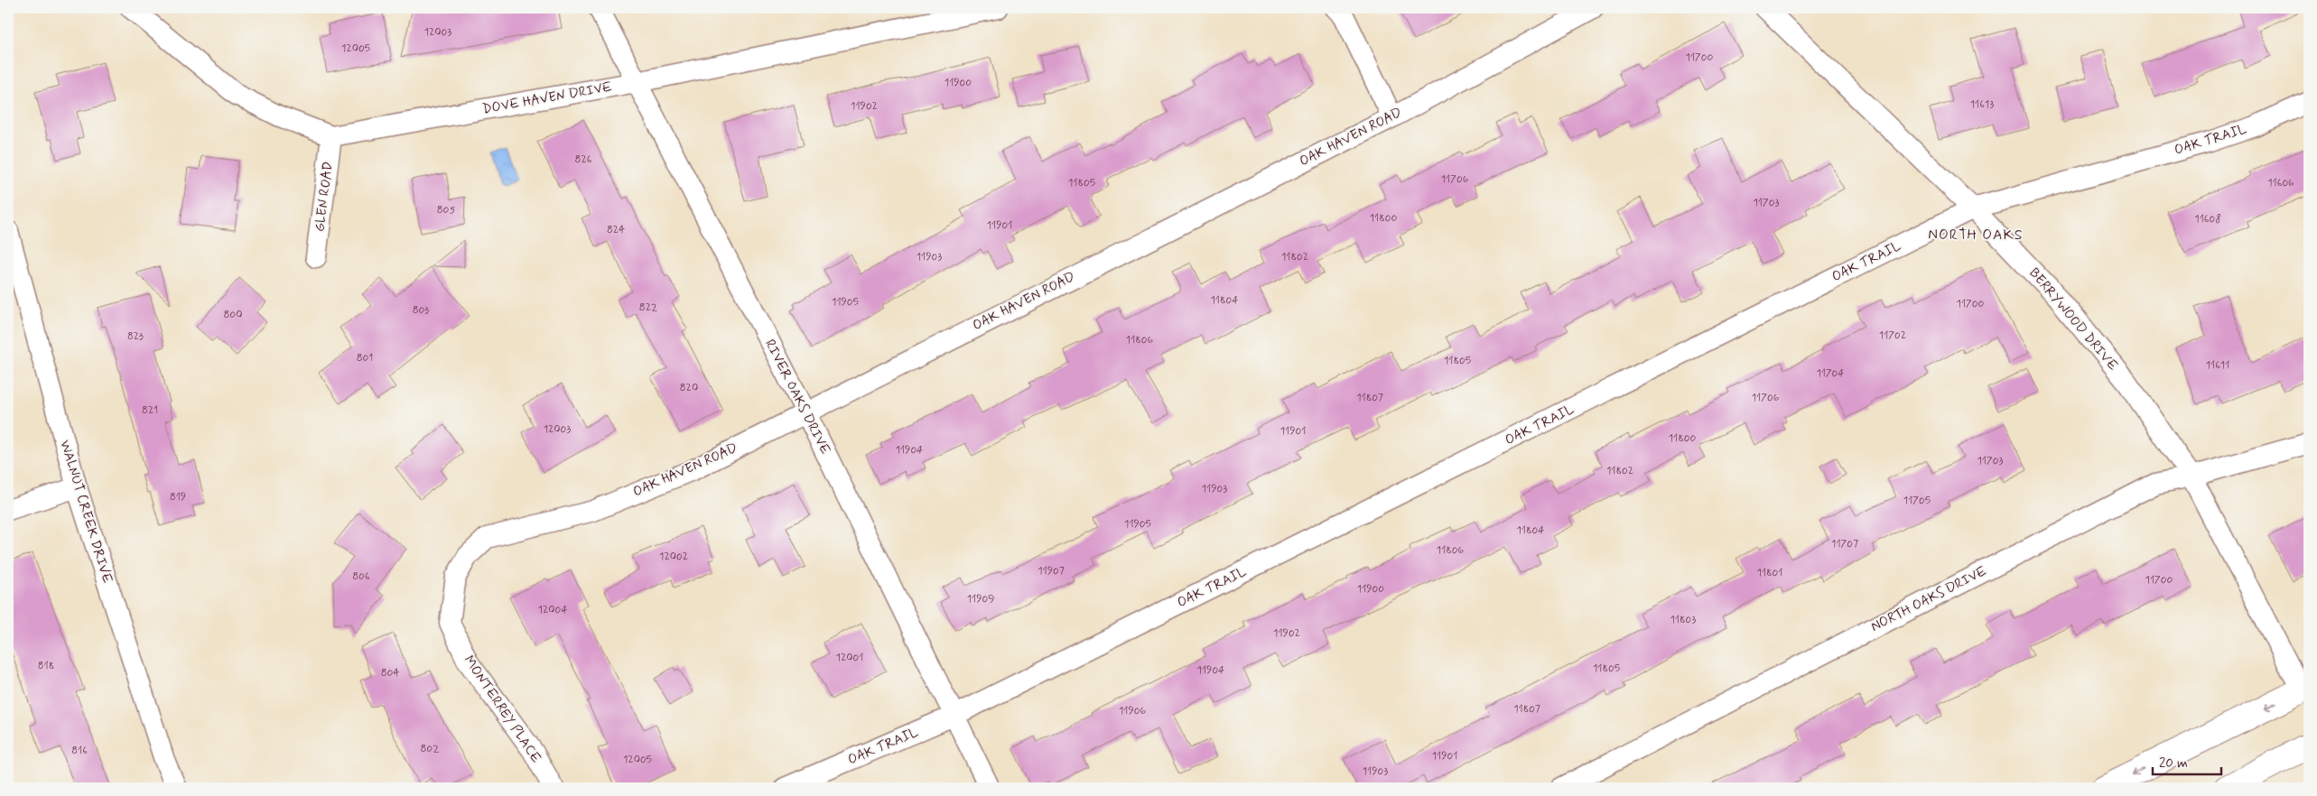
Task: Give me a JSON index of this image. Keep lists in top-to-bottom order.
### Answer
{
  "streets": {
    "street": [
      "DOVE HAVEN DRIVE",
      "OAK HAVEN ROAD",
      "OAK TRAIL",
      "GLEN ROAD",
      "BERRYWOOD DRIVE",
      "RIVER OAKS DRIVE",
      "WALNUT CREEK DRIVE",
      "NORTH OAKS DRIVE",
      "MONTERREY PLACE"
    ]
  },
  "crossings": [
    ["DOVE HAVEN DRIVE", "GLEN ROAD"],
    ["DOVE HAVEN DRIVE", "RIVER OAKS DRIVE"],
    ["OAK HAVEN ROAD", "RIVER OAKS DRIVE"],
    ["OAK HAVEN ROAD", "MONTERREY PLACE"],
    ["OAK TRAIL", "BERRYWOOD DRIVE"],
    ["OAK TRAIL", "RIVER OAKS DRIVE"],
    ["BERRYWOOD DRIVE", "NORTH OAKS DRIVE"]
  ],
  "districts": ["NORTH OAKS"],
  "house_numbers": [
    "12003",
    "12005",
    "11700",
    "11900",
    "11613",
    "11902",
    "826",
    "11706",
    "11805",
    "11606",
    "11703",
    "805",
    "11800",
    "11608",
    "11901",
    "824",
    "11903",
    "11802",
    "11804",
    "11905",
    "11700",
    "822",
    "803",
    "800",
    "11702",
    "823",
    "11806",
    "801",
    "11805",
    "11611",
    "11704",
    "820",
    "11807",
    "11706",
    "821",
    "12003",
    "11901",
    "11800",
    "11904",
    "11703",
    "11802",
    "11903",
    "819",
    "11705",
    "11905",
    "11804",
    "11707",
    "11806",
    "12002",
    "11907",
    "11801",
    "806",
    "11700",
    "11900",
    "11909",
    "12004",
    "11803",
    "11902",
    "12001",
    "818",
    "11805",
    "11904",
    "804",
    "11807",
    "11906",
    "802",
    "816",
    "11901",
    "12005",
    "11903"
  ],
  "scale_bar": "20 m"
}
